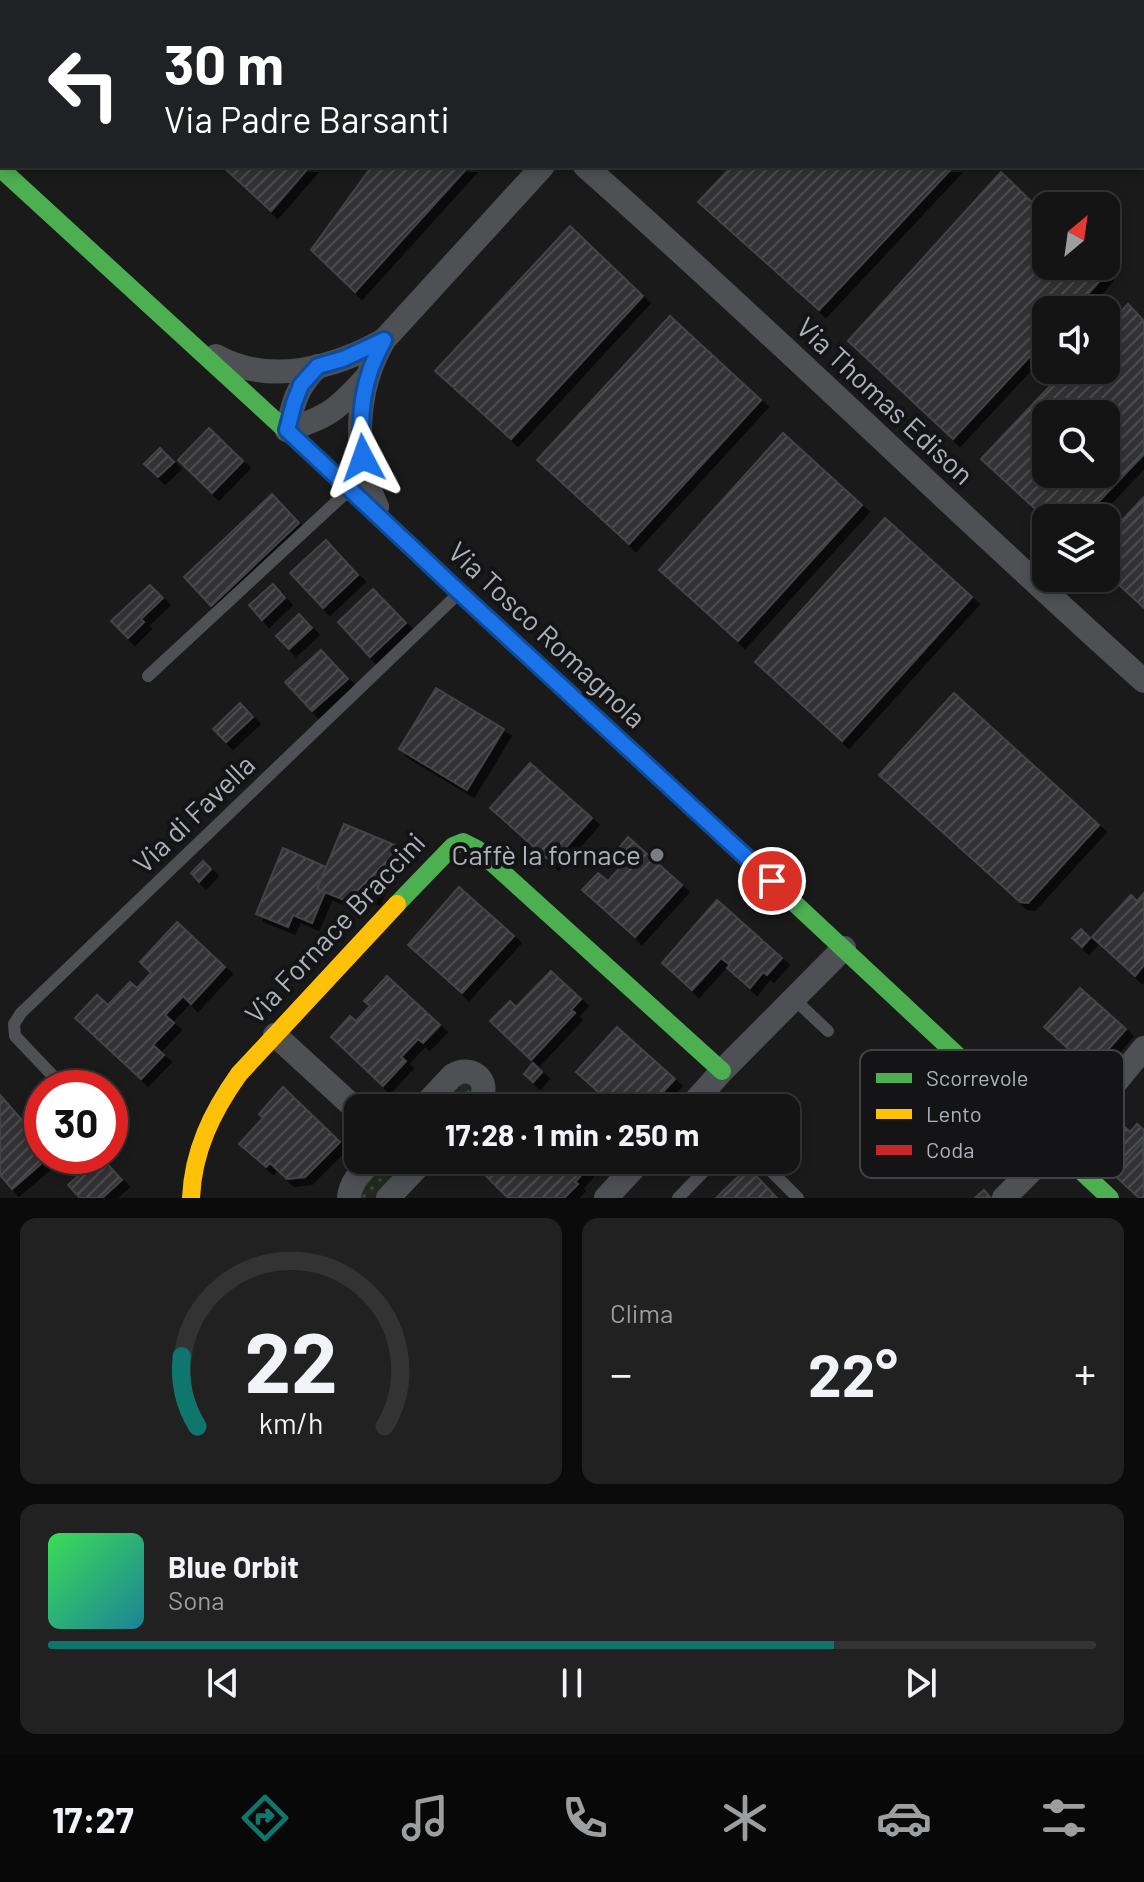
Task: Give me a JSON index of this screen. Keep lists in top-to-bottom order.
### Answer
{
  "streets": {
    "main road": ["Via Tosco Romagnola", "Via Fornace Braccini"],
    "street": ["Via Thomas Edison"],
    "lane": ["Via di Favella"]
  },
  "crossings": [
    ["Via Tosco Romagnola", "Via di Favella"]
  ],
  "places": ["Caffè la fornace"],
  "legend": ["Scorrevole", "Lento", "Coda"],
  "north": "top right",
  "page": {
    "turn": ["30 m", "Via Padre Barsanti"],
    "limit": "30",
    "trip": "17:28 · 1 min · 250 m",
    "tile": "Clima",
    "heat": ["−", "22°", "+"],
    "song": ["Blue Orbit", "Sona"],
    "tabs": "17:27",
    "gauge": ["22", "km/h"]
  }
}
